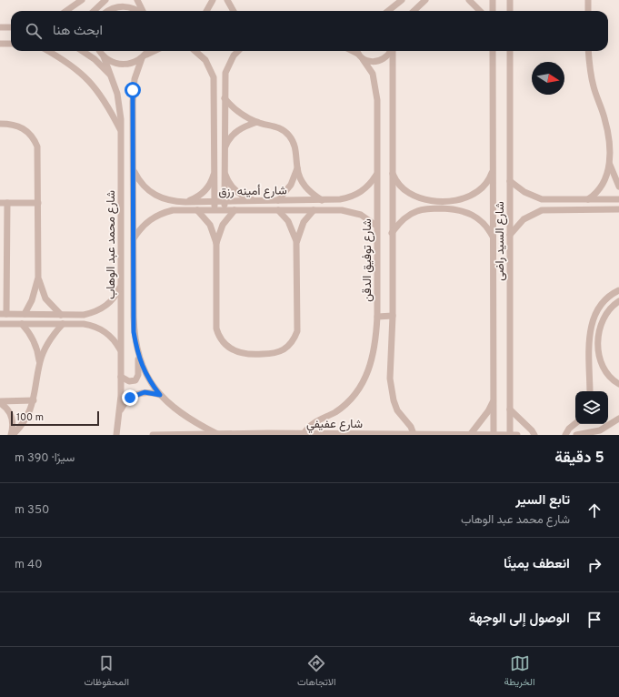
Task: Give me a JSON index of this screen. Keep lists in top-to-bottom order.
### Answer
{
  "streets": {
    "street": [
      "شارع أمينه رزق",
      "شارع السيد راضى",
      "شارع محمد عبد الوهاب",
      "شارع توفيق الدقن",
      "شارع عفيفي"
    ]
  },
  "crossings": [
    ["شارع أمينه رزق", "شارع محمد عبد الوهاب"],
    ["شارع أمينه رزق", "شارع توفيق الدقن"],
    ["شارع السيد راضى", "شارع عفيفي"],
    ["شارع محمد عبد الوهاب", "شارع عفيفي"],
    ["شارع توفيق الدقن", "شارع عفيفي"]
  ],
  "scale_bar": "100 m",
  "north": "right",
  "page": {
    "search": "ابحث هنا",
    "scale": "100 m",
    "heading": ["5 دقيقة", "سيرًا · 390 m"],
    "list": [
      ["تابع السير", "شارع محمد عبد الوهاب", "350 m"],
      ["انعطف يمينًا", "40 m"],
      "الوصول إلى الوجهة"
    ],
    "nav": ["الخريطة", "الاتجاهات", "المحفوظات"]
  }
}
